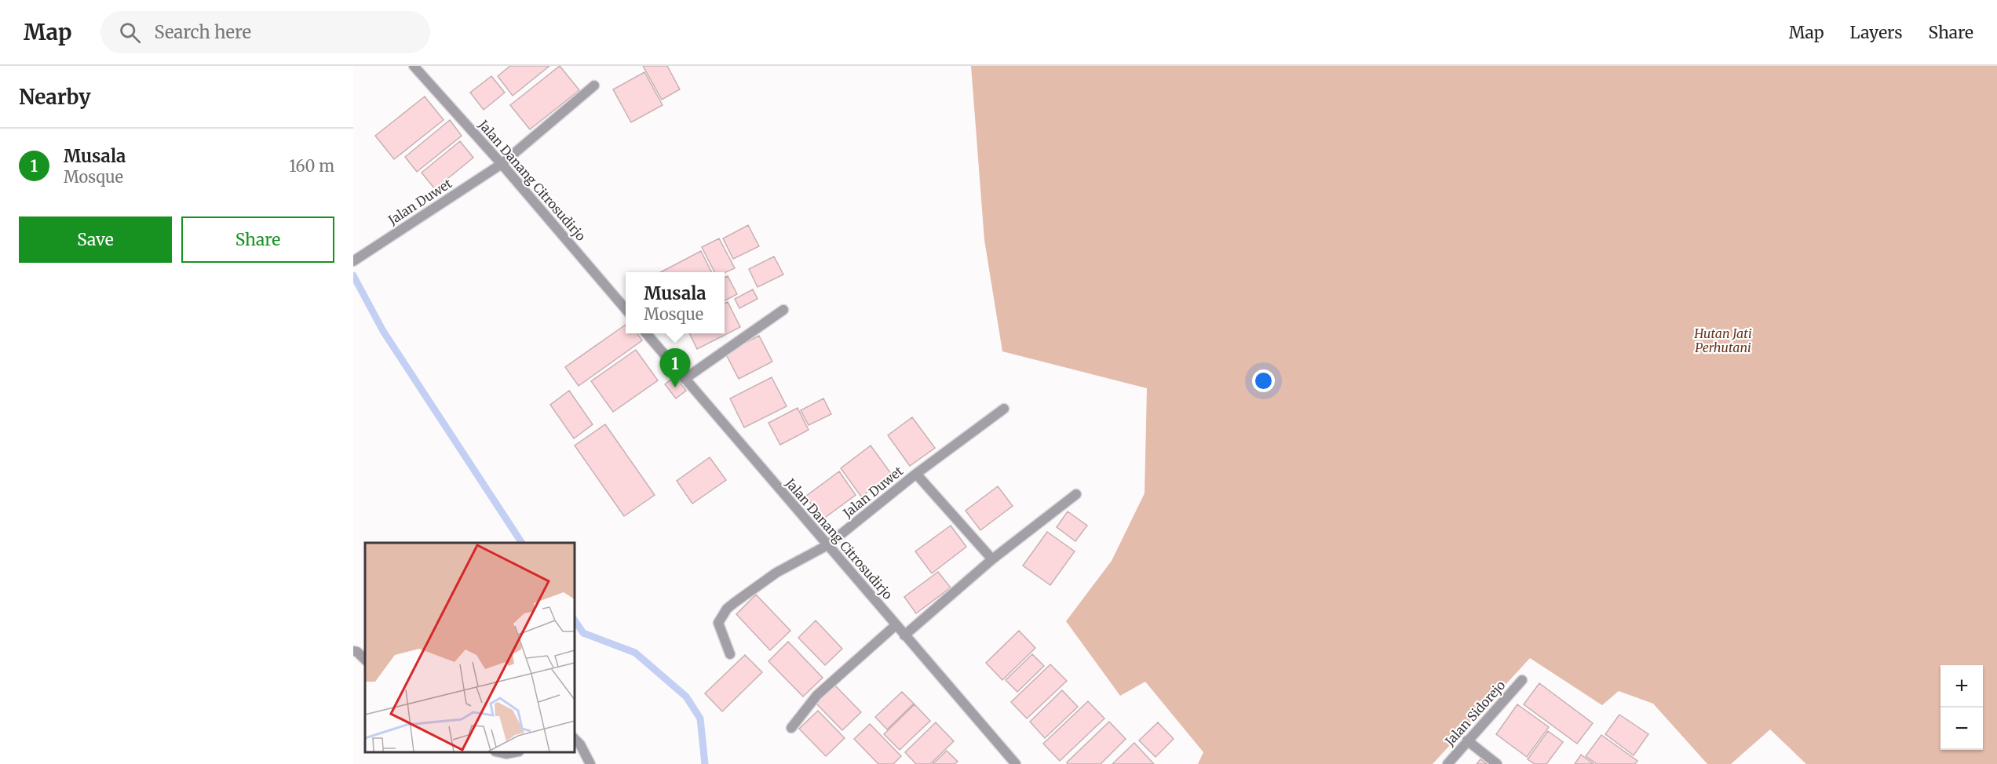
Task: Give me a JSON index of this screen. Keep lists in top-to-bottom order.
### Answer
{
  "streets": {
    "street": ["Jalan Danang Citrosudirjo", "Jalan Duwet", "Jalan Sidorejo"]
  },
  "crossings": [
    ["Jalan Danang Citrosudirjo", "Jalan Duwet"]
  ],
  "parks": ["Hutan Jati Perhutani"],
  "page": {
    "header": "Map",
    "search": "Search here",
    "nav": ["Map", "Layers", "Share"],
    "heading": "Nearby",
    "list": [
      {
        "mark": "1",
        "name": "Musala",
        "note": "Mosque",
        "value": "160 m"
      }
    ],
    "buttons": ["Save", "Share"],
    "popup": ["Musala", "Mosque"],
    "pins": "1",
    "map_buttons": ["+", "−"]
  }
}
